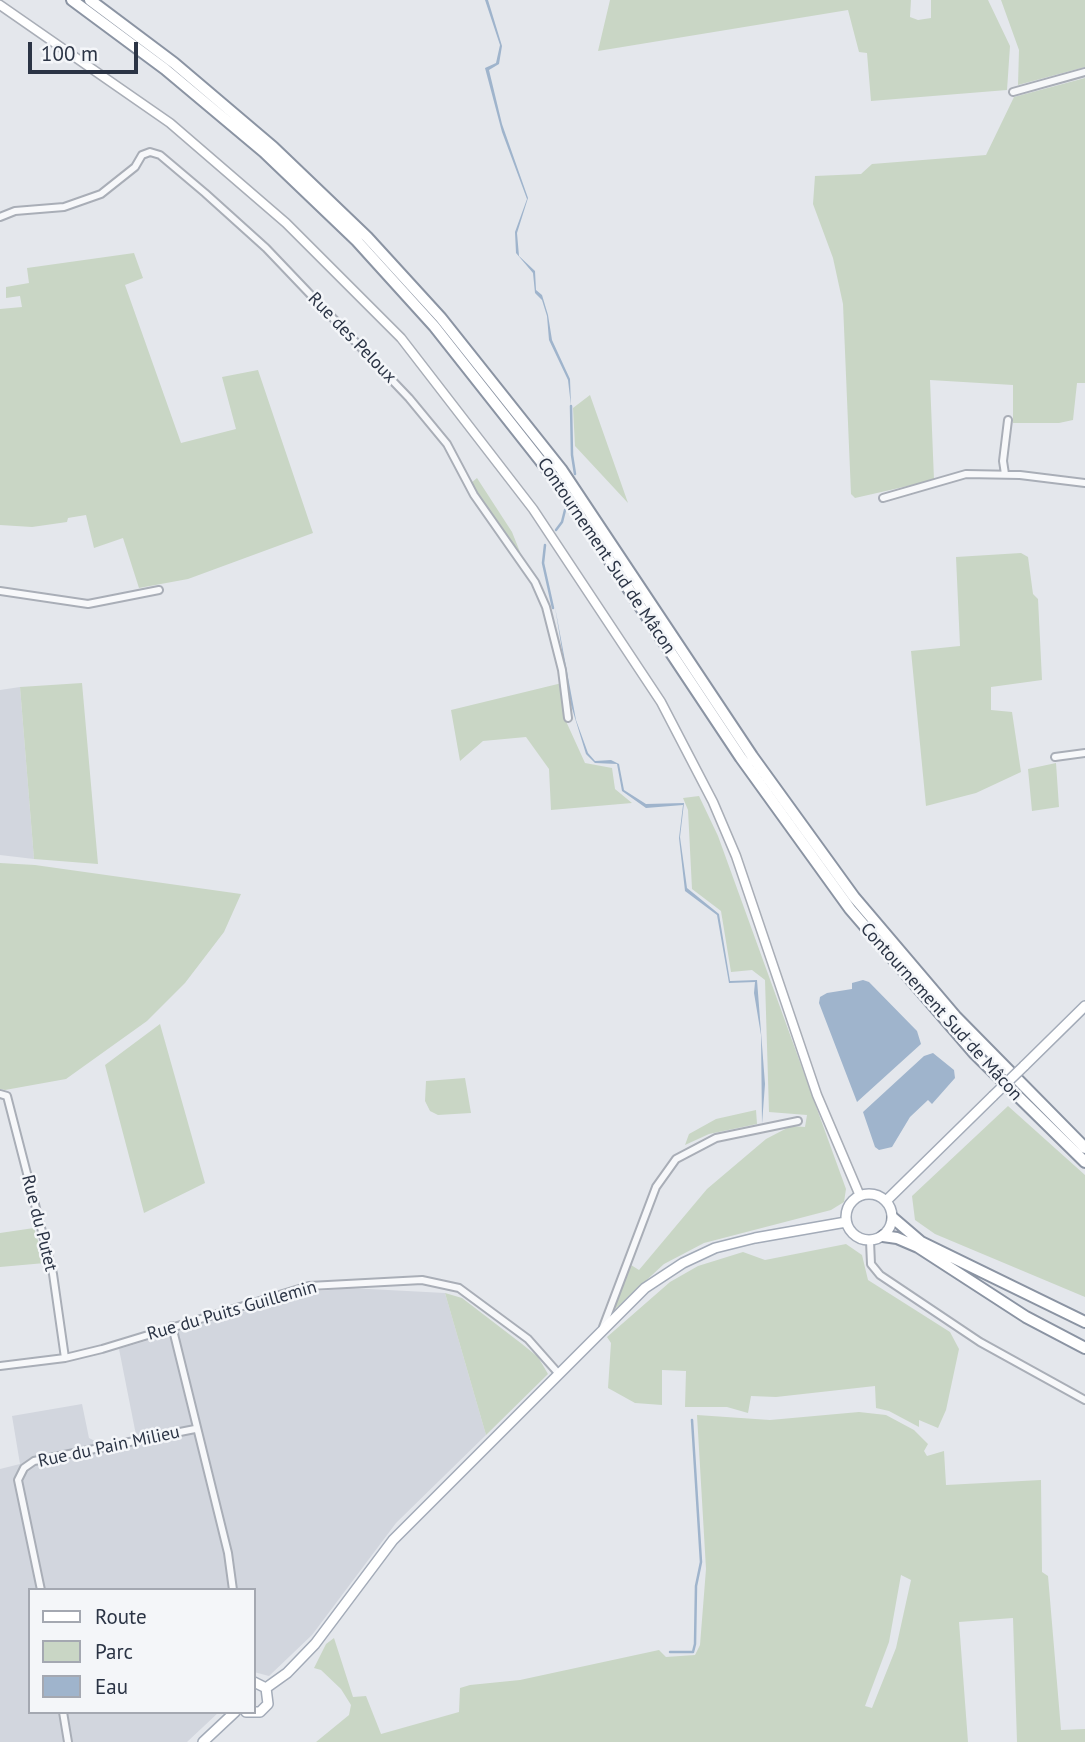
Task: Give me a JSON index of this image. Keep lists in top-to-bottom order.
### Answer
{
  "streets": {
    "highway": ["Contournement Sud de Mâcon"],
    "street": [
      "Rue des Peloux",
      "Rue du Putet",
      "Rue du Puits Guillemin",
      "Rue du Pain Milieu"
    ]
  },
  "crossings": [
    ["Rue du Putet", "Rue du Puits Guillemin"]
  ],
  "legend": ["Route", "Parc", "Eau"],
  "scale_bar": "100 m"
}
